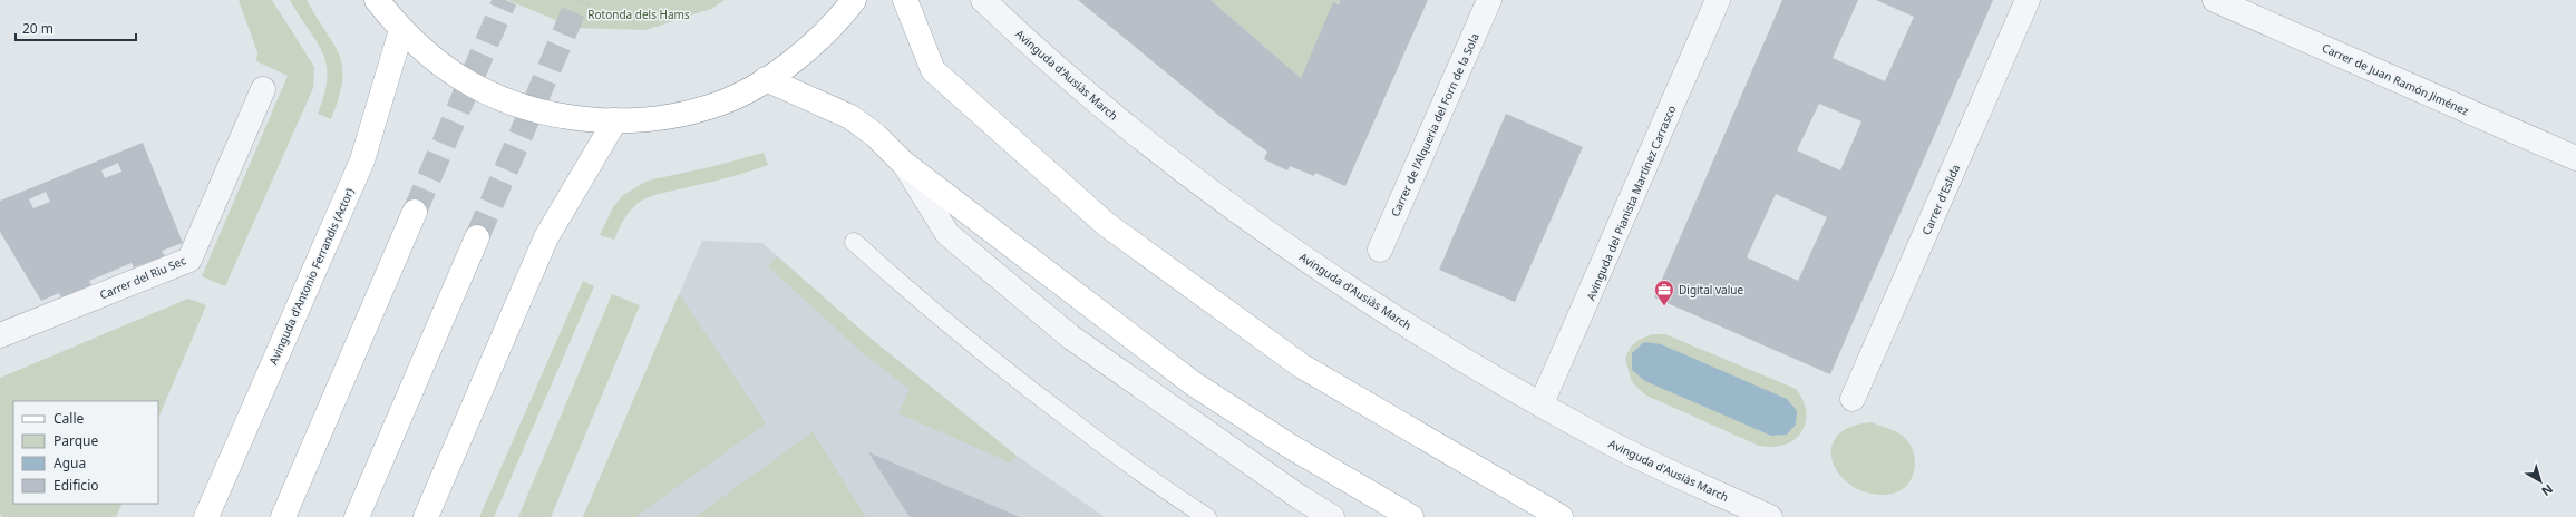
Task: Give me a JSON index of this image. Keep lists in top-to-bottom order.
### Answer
{
  "streets": {
    "main road": ["Avinguda d'Antonio Ferrandis (Actor)"],
    "street": [
      "Avinguda d'Ausiàs March",
      "Carrer de Juan Ramón Jiménez",
      "Carrer de l'Alqueria del Forn de la Sola",
      "Carrer d'Eslida",
      "Avinguda del Pianista Martínez Carrasco",
      "Carrer del Riu Sec"
    ]
  },
  "crossings": [
    ["Avinguda d'Ausiàs March", "Avinguda del Pianista Martínez Carrasco"]
  ],
  "parks": ["Rotonda dels Hams"],
  "places": {
    "office": ["Digital value"]
  },
  "legend": [
    "Calle",
    "Parque",
    "Agua",
    "Edificio"
  ],
  "scale_bar": "20 m",
  "north": "bottom right"
}
